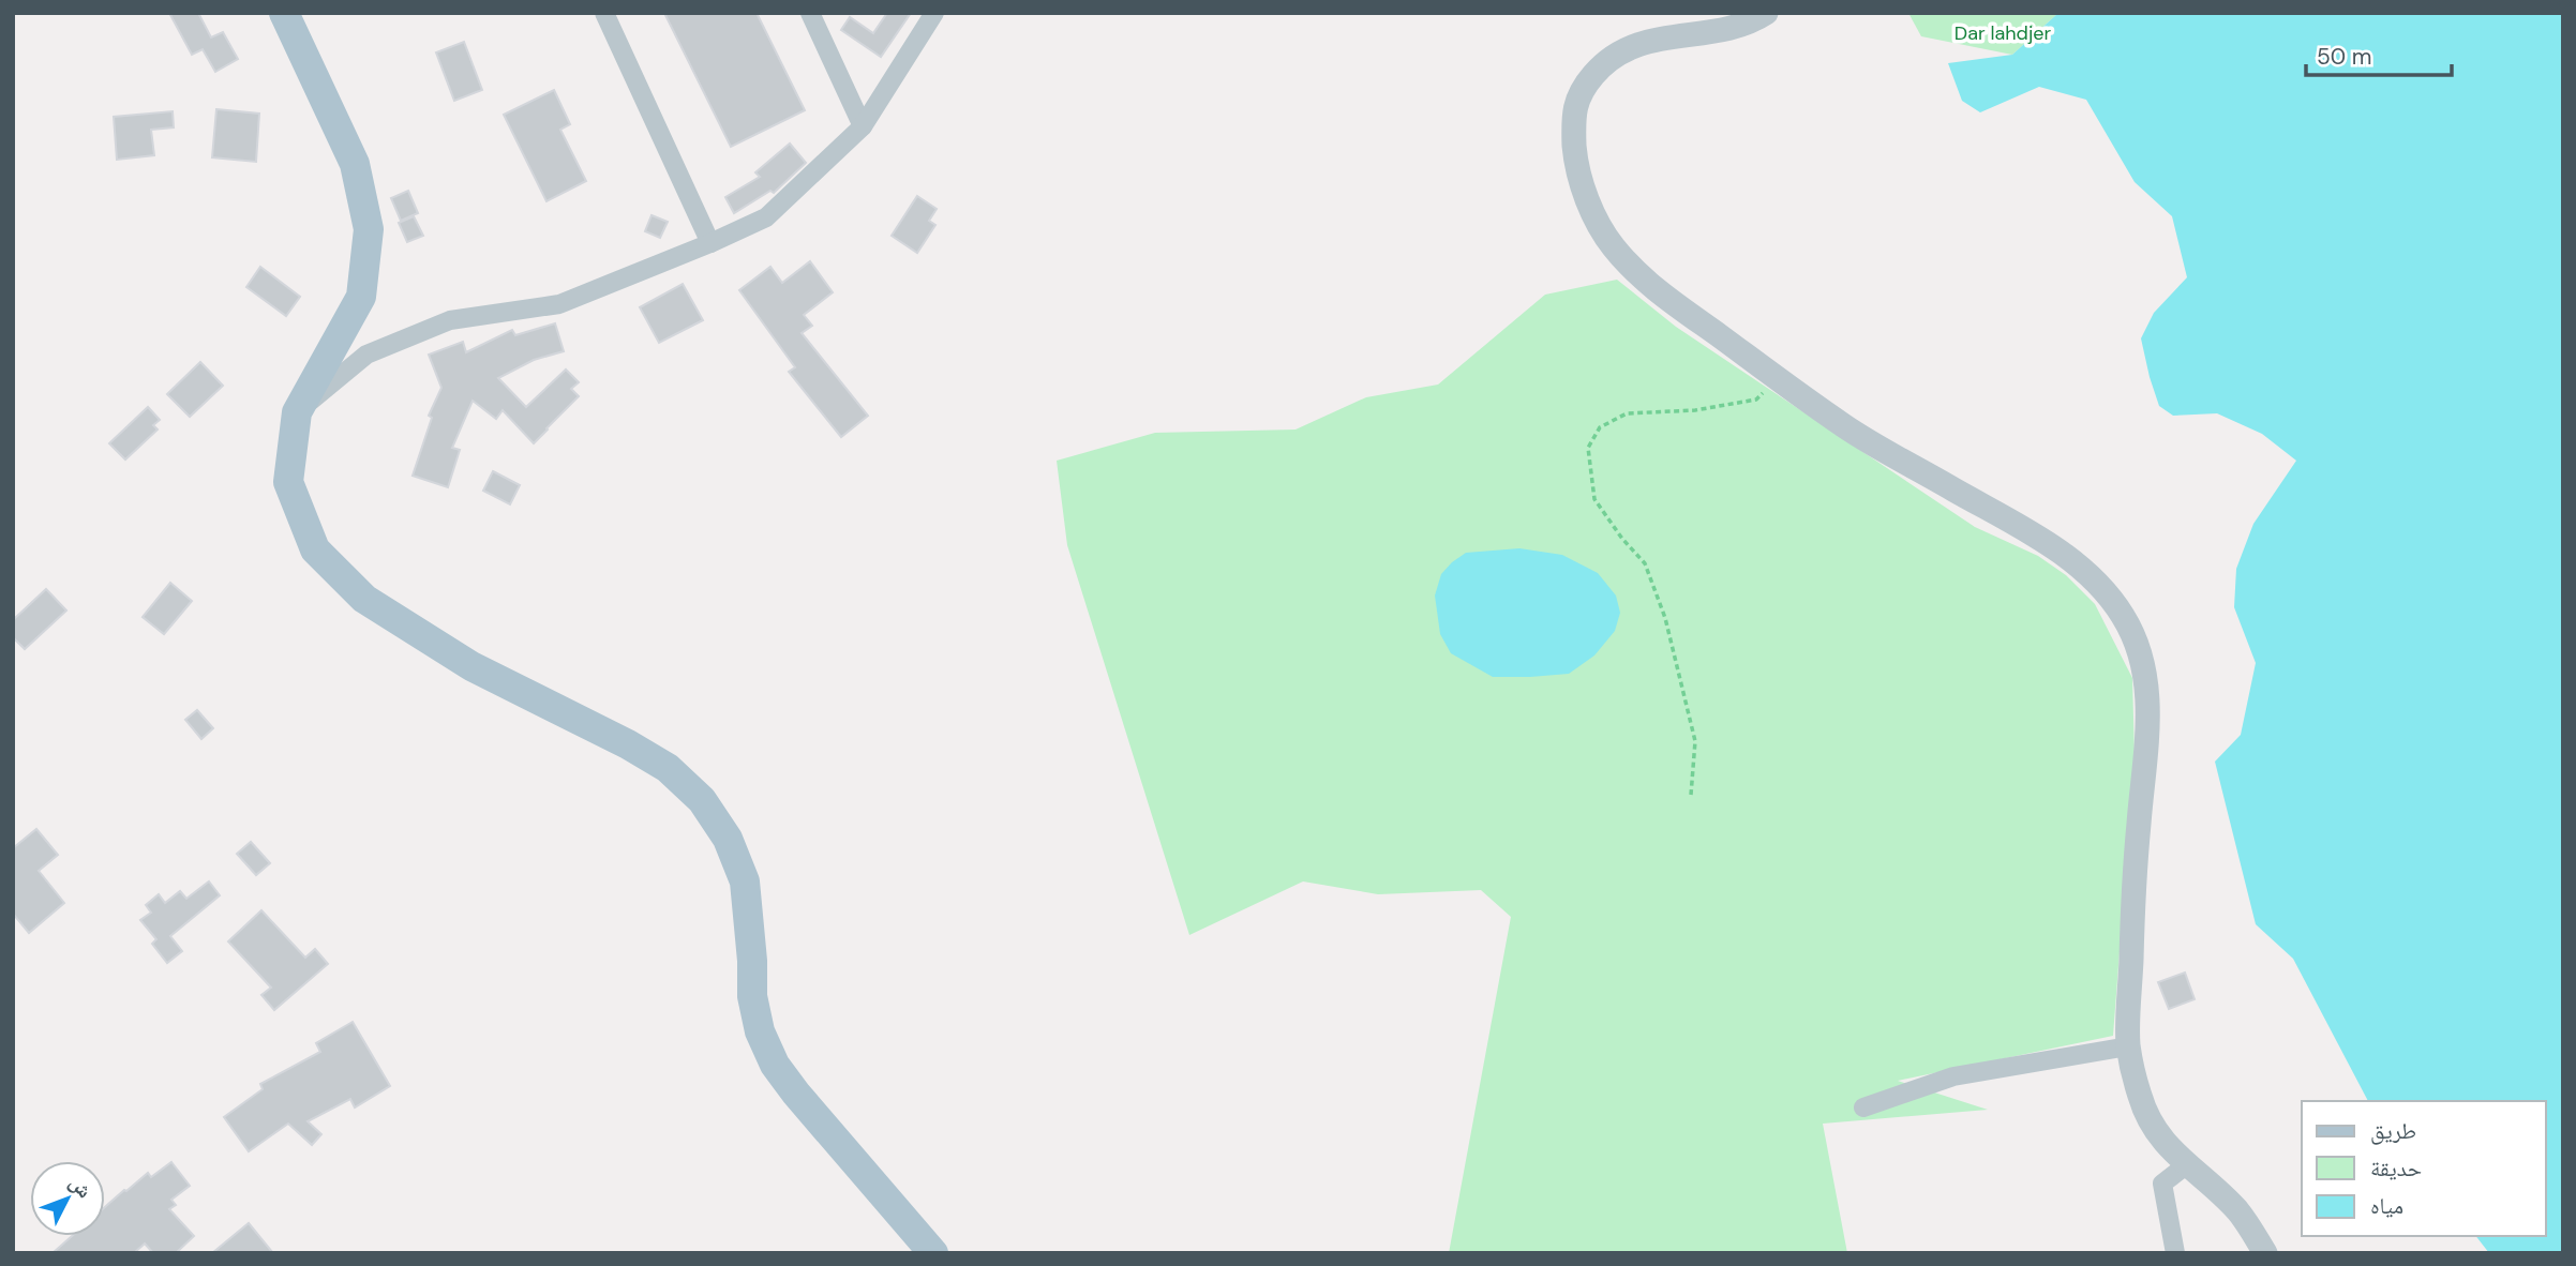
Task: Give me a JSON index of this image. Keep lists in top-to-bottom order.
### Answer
{
  "parks": ["Dar lahdjer"],
  "legend": ["طريق", "حديقة", "مياه"],
  "scale_bar": "50 m",
  "north": "top right"
}
